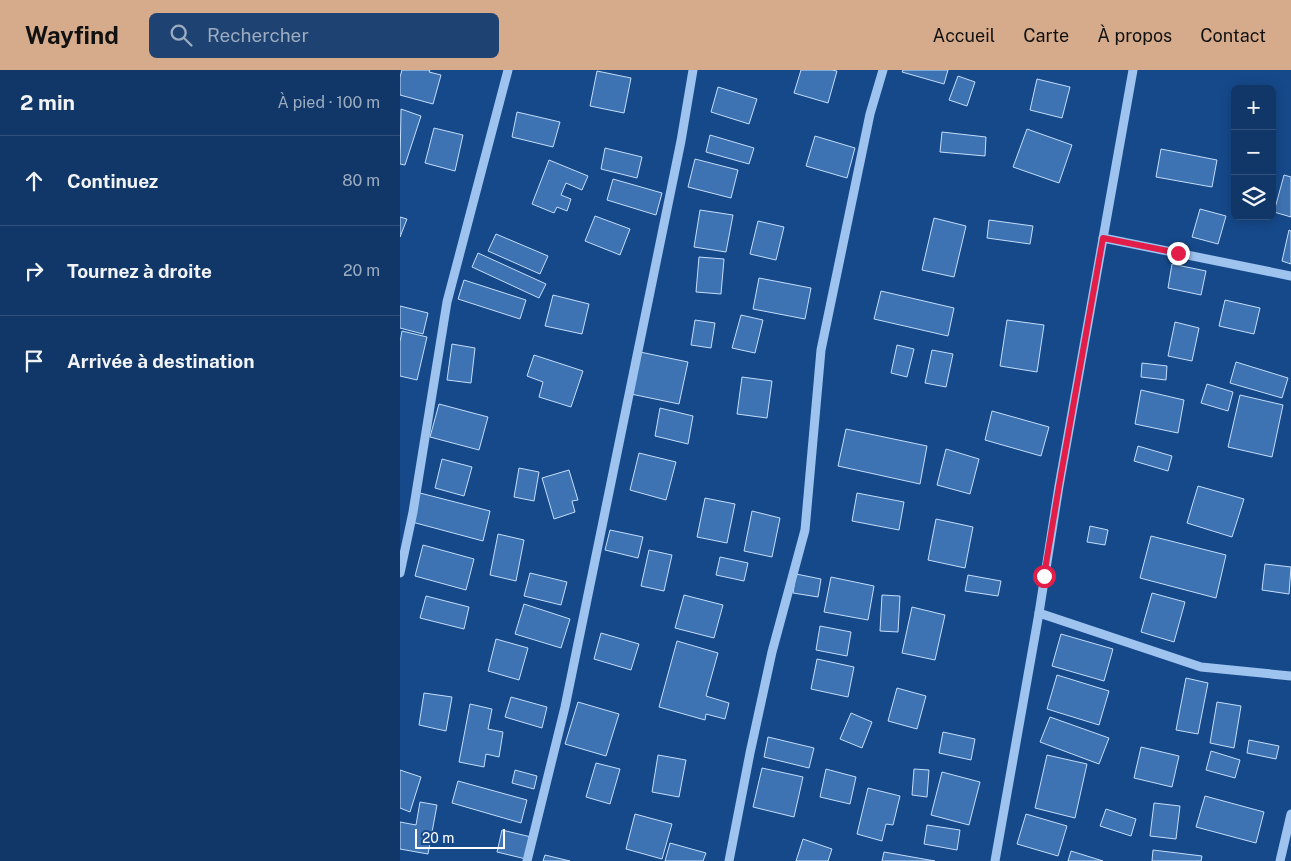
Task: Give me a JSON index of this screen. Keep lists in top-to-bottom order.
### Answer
{
  "scale_bar": "20 m",
  "page": {
    "header": "Wayfind",
    "search": "Rechercher",
    "nav": [
      "Accueil",
      "Carte",
      "À propos",
      "Contact"
    ],
    "heading": ["2 min", "À pied · 100 m"],
    "map_buttons": ["+", "−"],
    "list": [
      ["Continuez", "80 m"],
      ["Tournez à droite", "20 m"],
      "Arrivée à destination"
    ],
    "scale": "20 m"
  }
}
